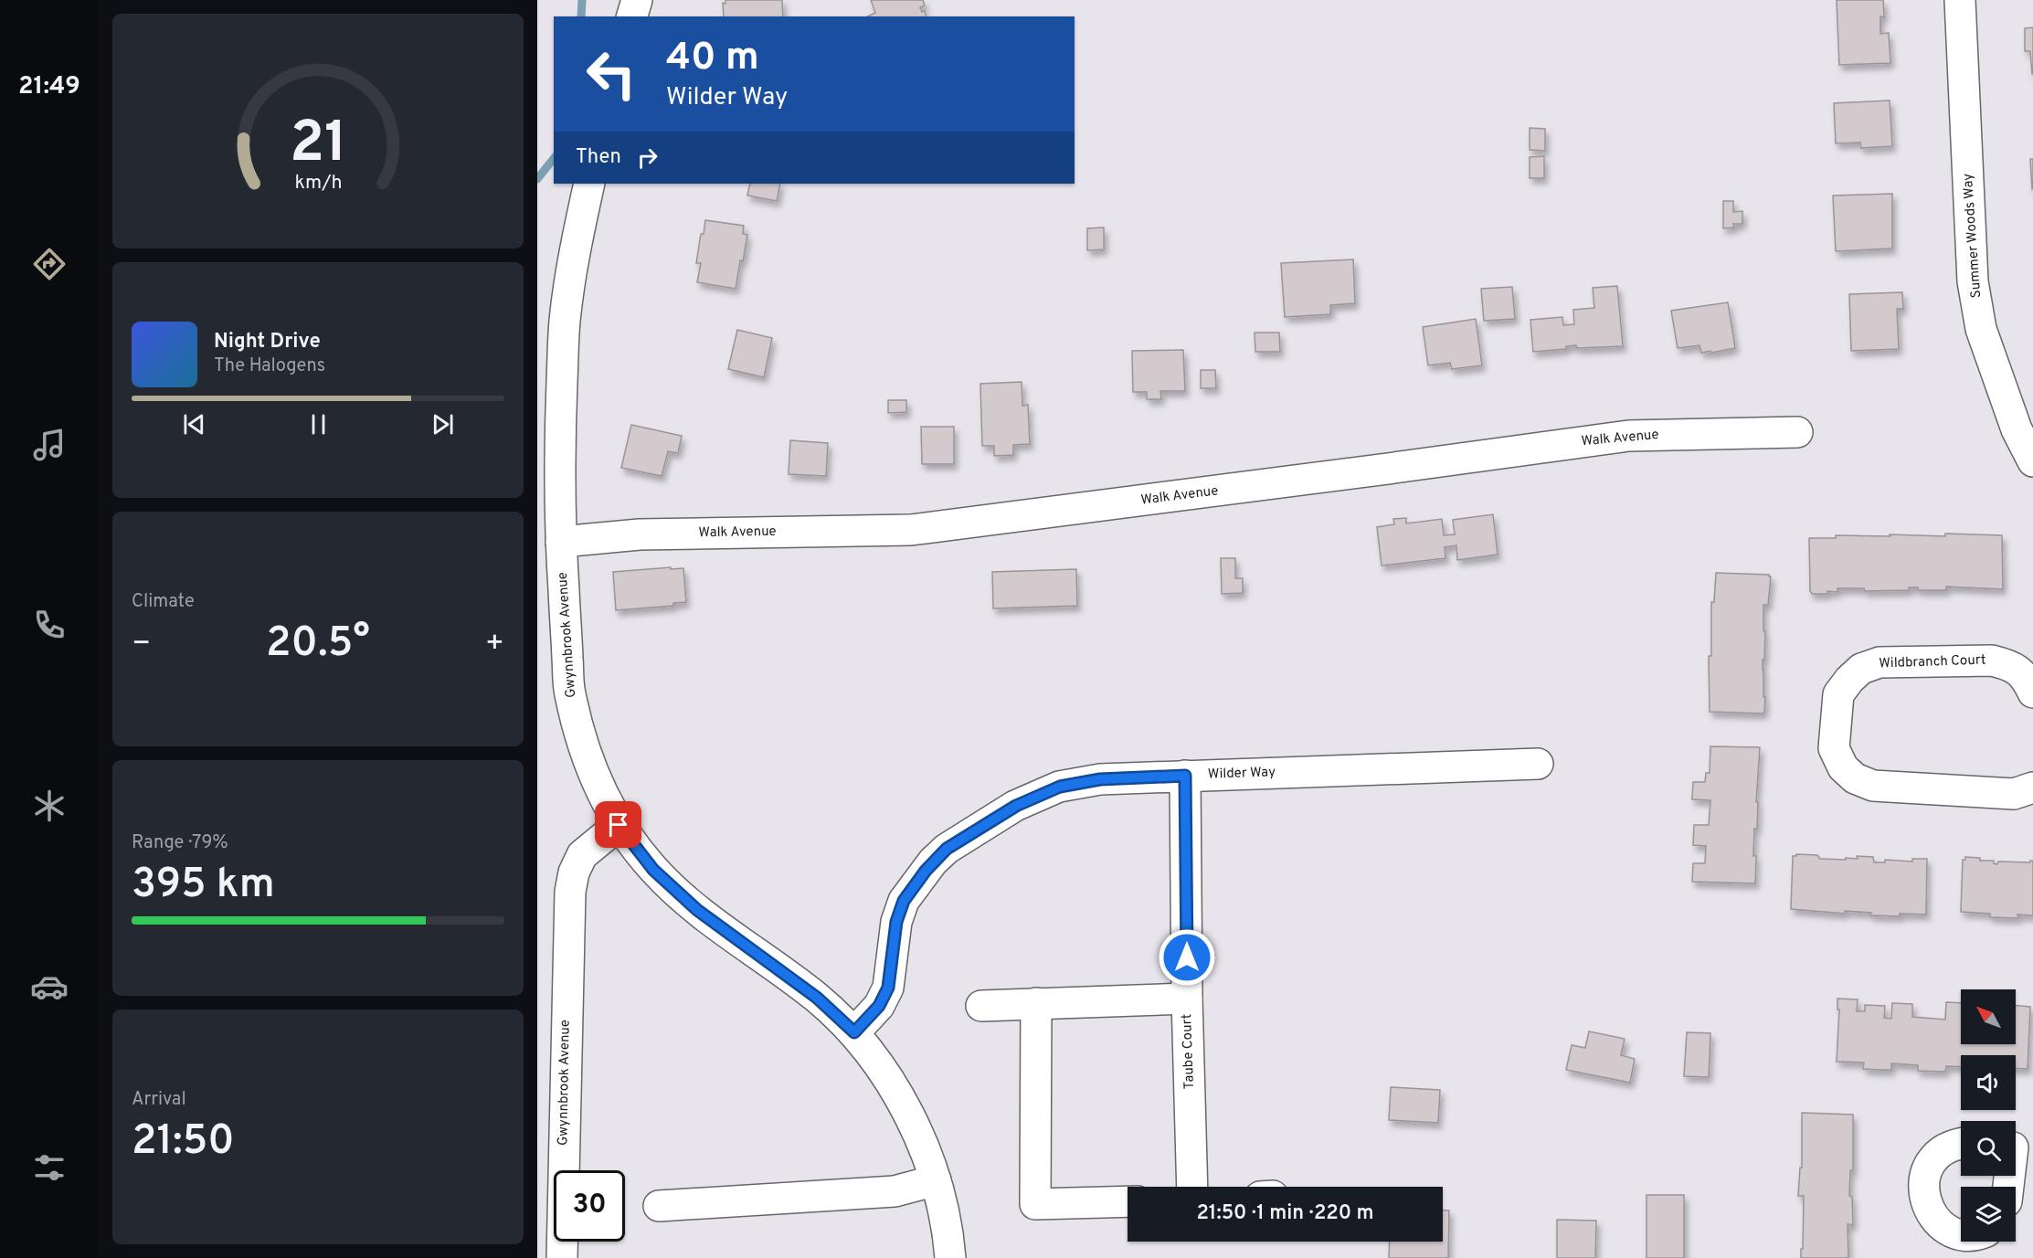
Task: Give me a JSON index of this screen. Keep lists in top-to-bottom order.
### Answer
{
  "streets": {
    "street": [
      "Summer Woods Way",
      "Walk Avenue",
      "Gwynnbrook Avenue",
      "Wildbranch Court",
      "Wilder Way",
      "Taube Court"
    ]
  },
  "crossings": [
    ["Walk Avenue", "Gwynnbrook Avenue"],
    ["Wilder Way", "Taube Court"]
  ],
  "north": "top left",
  "page": {
    "tabs": "21:49",
    "turn": ["40 m", "Wilder Way"],
    "then": "Then",
    "song": ["Night Drive", "The Halogens"],
    "tile": [
      "Climate",
      ["Range · 79%", "395 km"],
      ["Arrival", "21:50"]
    ],
    "heat": ["−", "20.5°", "+"],
    "limit": "30",
    "trip": "21:50 · 1 min · 220 m",
    "gauge": ["21", "km/h"]
  }
}
